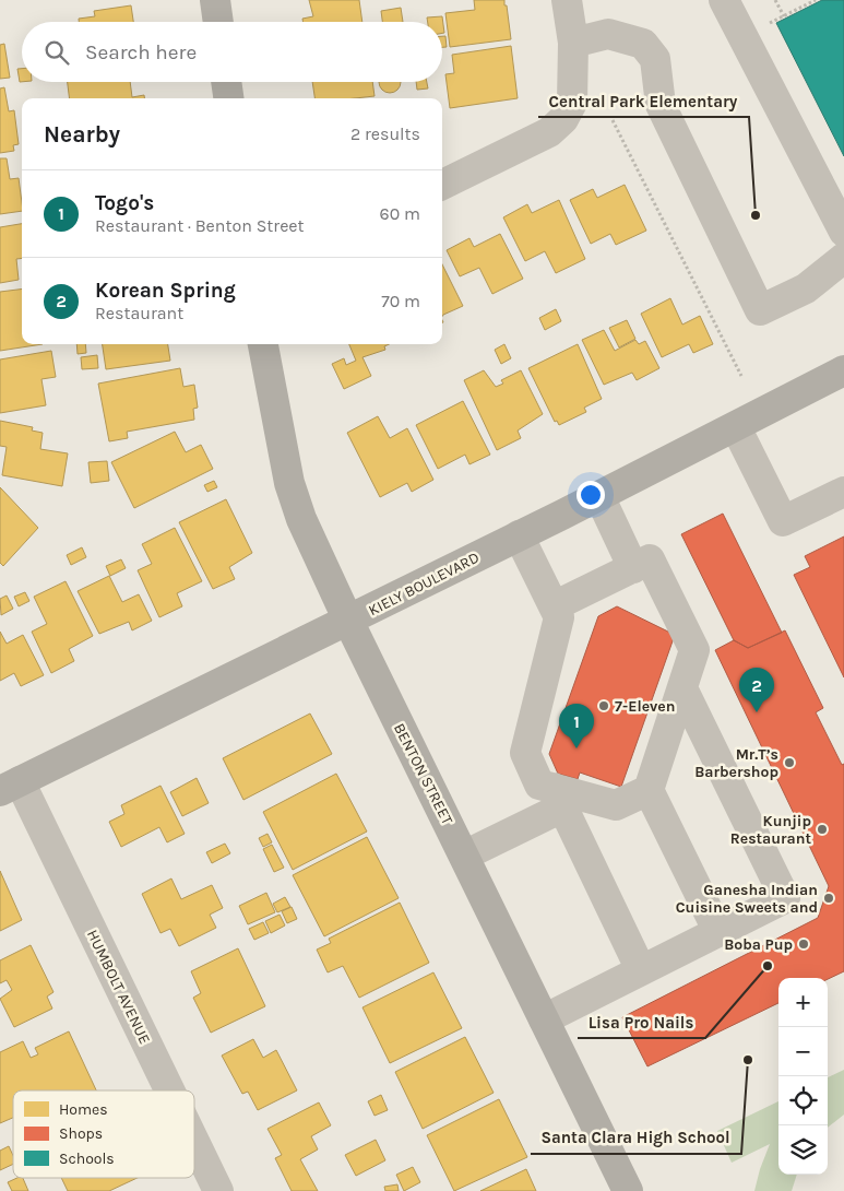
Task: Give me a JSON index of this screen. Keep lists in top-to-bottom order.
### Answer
{
  "streets": {
    "main road": ["KIELY BOULEVARD", "BENTON STREET"],
    "street": ["HUMBOLT AVENUE"]
  },
  "crossings": [
    ["KIELY BOULEVARD", "BENTON STREET"],
    ["KIELY BOULEVARD", "HUMBOLT AVENUE"]
  ],
  "places": [
    "Central Park Elementary",
    "7-Eleven",
    "Mr.T’s Barbershop",
    "Kunjip Restaurant",
    "Ganesha Indian Cuisine Sweets and",
    "Boba Pup",
    "Lisa Pro Nails",
    "Santa Clara High School"
  ],
  "legend": ["Homes", "Shops", "Schools"],
  "page": {
    "search": "Search here",
    "heading": ["Nearby", "2 results"],
    "list": [
      {
        "mark": "1",
        "name": "Togo's",
        "note": "Restaurant · Benton Street",
        "value": "60 m"
      },
      {
        "mark": "2",
        "name": "Korean Spring",
        "note": "Restaurant",
        "value": "70 m"
      }
    ],
    "pins": ["2", "1"],
    "map_buttons": ["+", "−"]
  }
}
